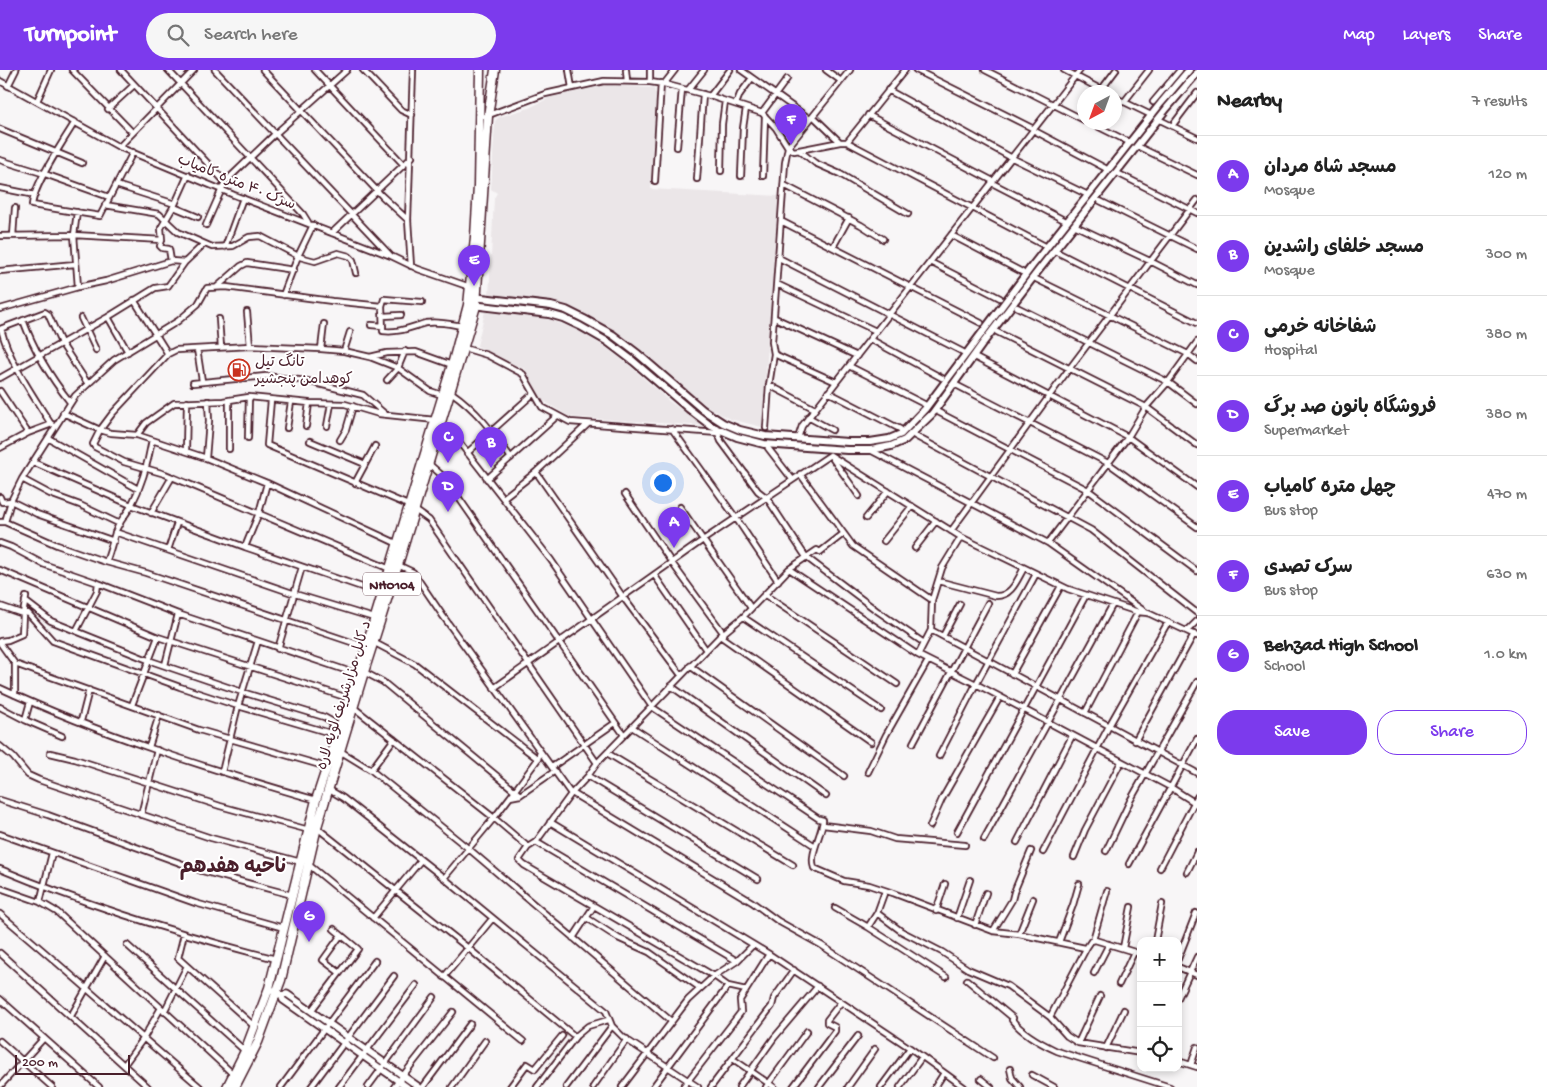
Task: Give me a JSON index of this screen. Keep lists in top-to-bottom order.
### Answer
{
  "streets": {
    "highway": ["NH0104", "د کابل مزارشریف لویه لاره"],
    "street": ["سرک ۴۰ متره کامیاب"]
  },
  "crossings": [
    ["سرک ۴۰ متره کامیاب", "د کابل مزارشریف لویه لاره"]
  ],
  "districts": ["ناحیه هفدهم"],
  "places": {
    "fuel station": ["تانگ تیل کوهدامن پنجشیر"]
  },
  "scale_bar": "200 m",
  "north": "bottom left",
  "page": {
    "header": "Turnpoint",
    "search": "Search here",
    "nav": ["Map", "Layers", "Share"],
    "heading": ["Nearby", "7 results"],
    "pins": [
      "F",
      "E",
      "C",
      "B",
      "D",
      "A",
      "G"
    ],
    "list": [
      {
        "mark": "A",
        "name": "مسجد شاه مردان",
        "note": "Mosque",
        "value": "120 m"
      },
      {
        "mark": "B",
        "name": "مسجد خلفای راشدین",
        "note": "Mosque",
        "value": "300 m"
      },
      {
        "mark": "C",
        "name": "شفاخانه خرمی",
        "note": "Hospital",
        "value": "380 m"
      },
      {
        "mark": "D",
        "name": "فروشگاه بانون صد برگ",
        "note": "Supermarket",
        "value": "380 m"
      },
      {
        "mark": "E",
        "name": "چهل متره کامیاب",
        "note": "Bus stop",
        "value": "470 m"
      },
      {
        "mark": "F",
        "name": "سرک تصدی",
        "note": "Bus stop",
        "value": "630 m"
      },
      {
        "mark": "G",
        "name": "Behzad High School",
        "note": "School",
        "value": "1.0 km"
      }
    ],
    "buttons": ["Save", "Share"],
    "map_buttons": ["+", "−"],
    "scale": "200 m"
  }
}
